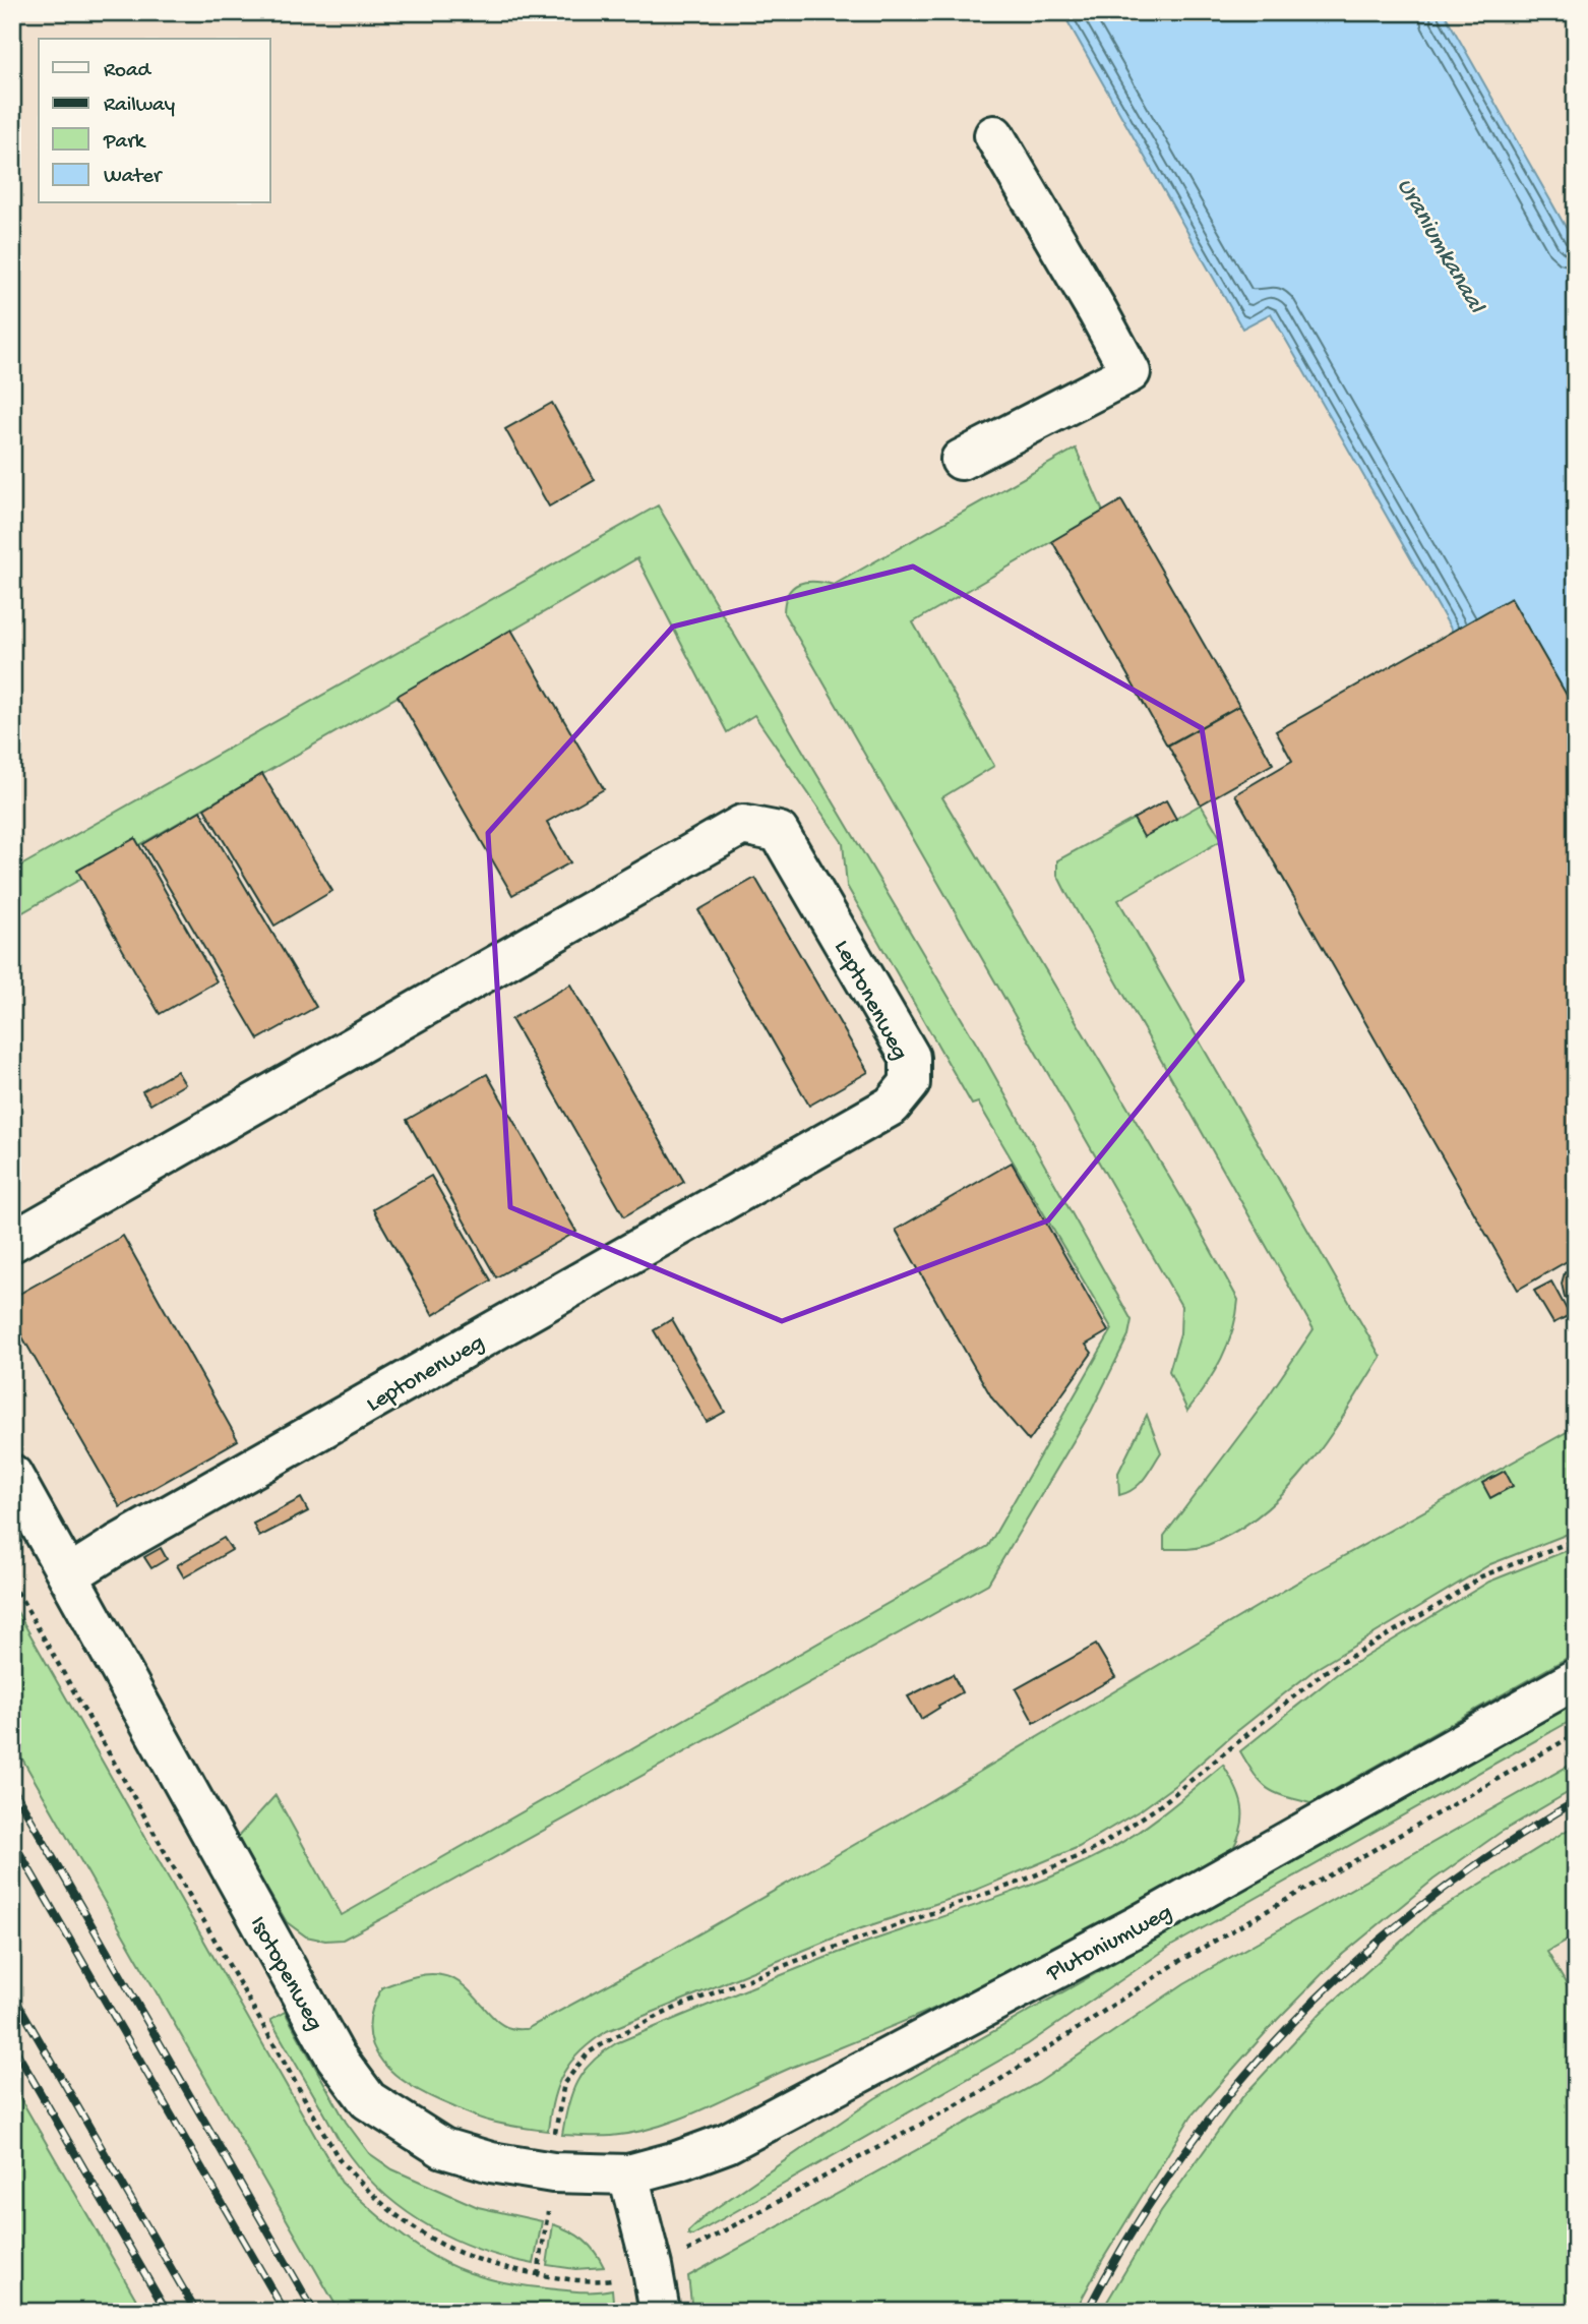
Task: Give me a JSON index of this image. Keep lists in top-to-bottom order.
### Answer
{
  "streets": {
    "street": ["Leptonenweg", "Plutoniumweg", "Isotopenweg"]
  },
  "crossings": [
    ["Leptonenweg", "Isotopenweg"],
    ["Plutoniumweg", "Isotopenweg"]
  ],
  "water": ["Uraniumkanaal"],
  "legend": [
    "Road",
    "Railway",
    "Park",
    "Water"
  ]
}
